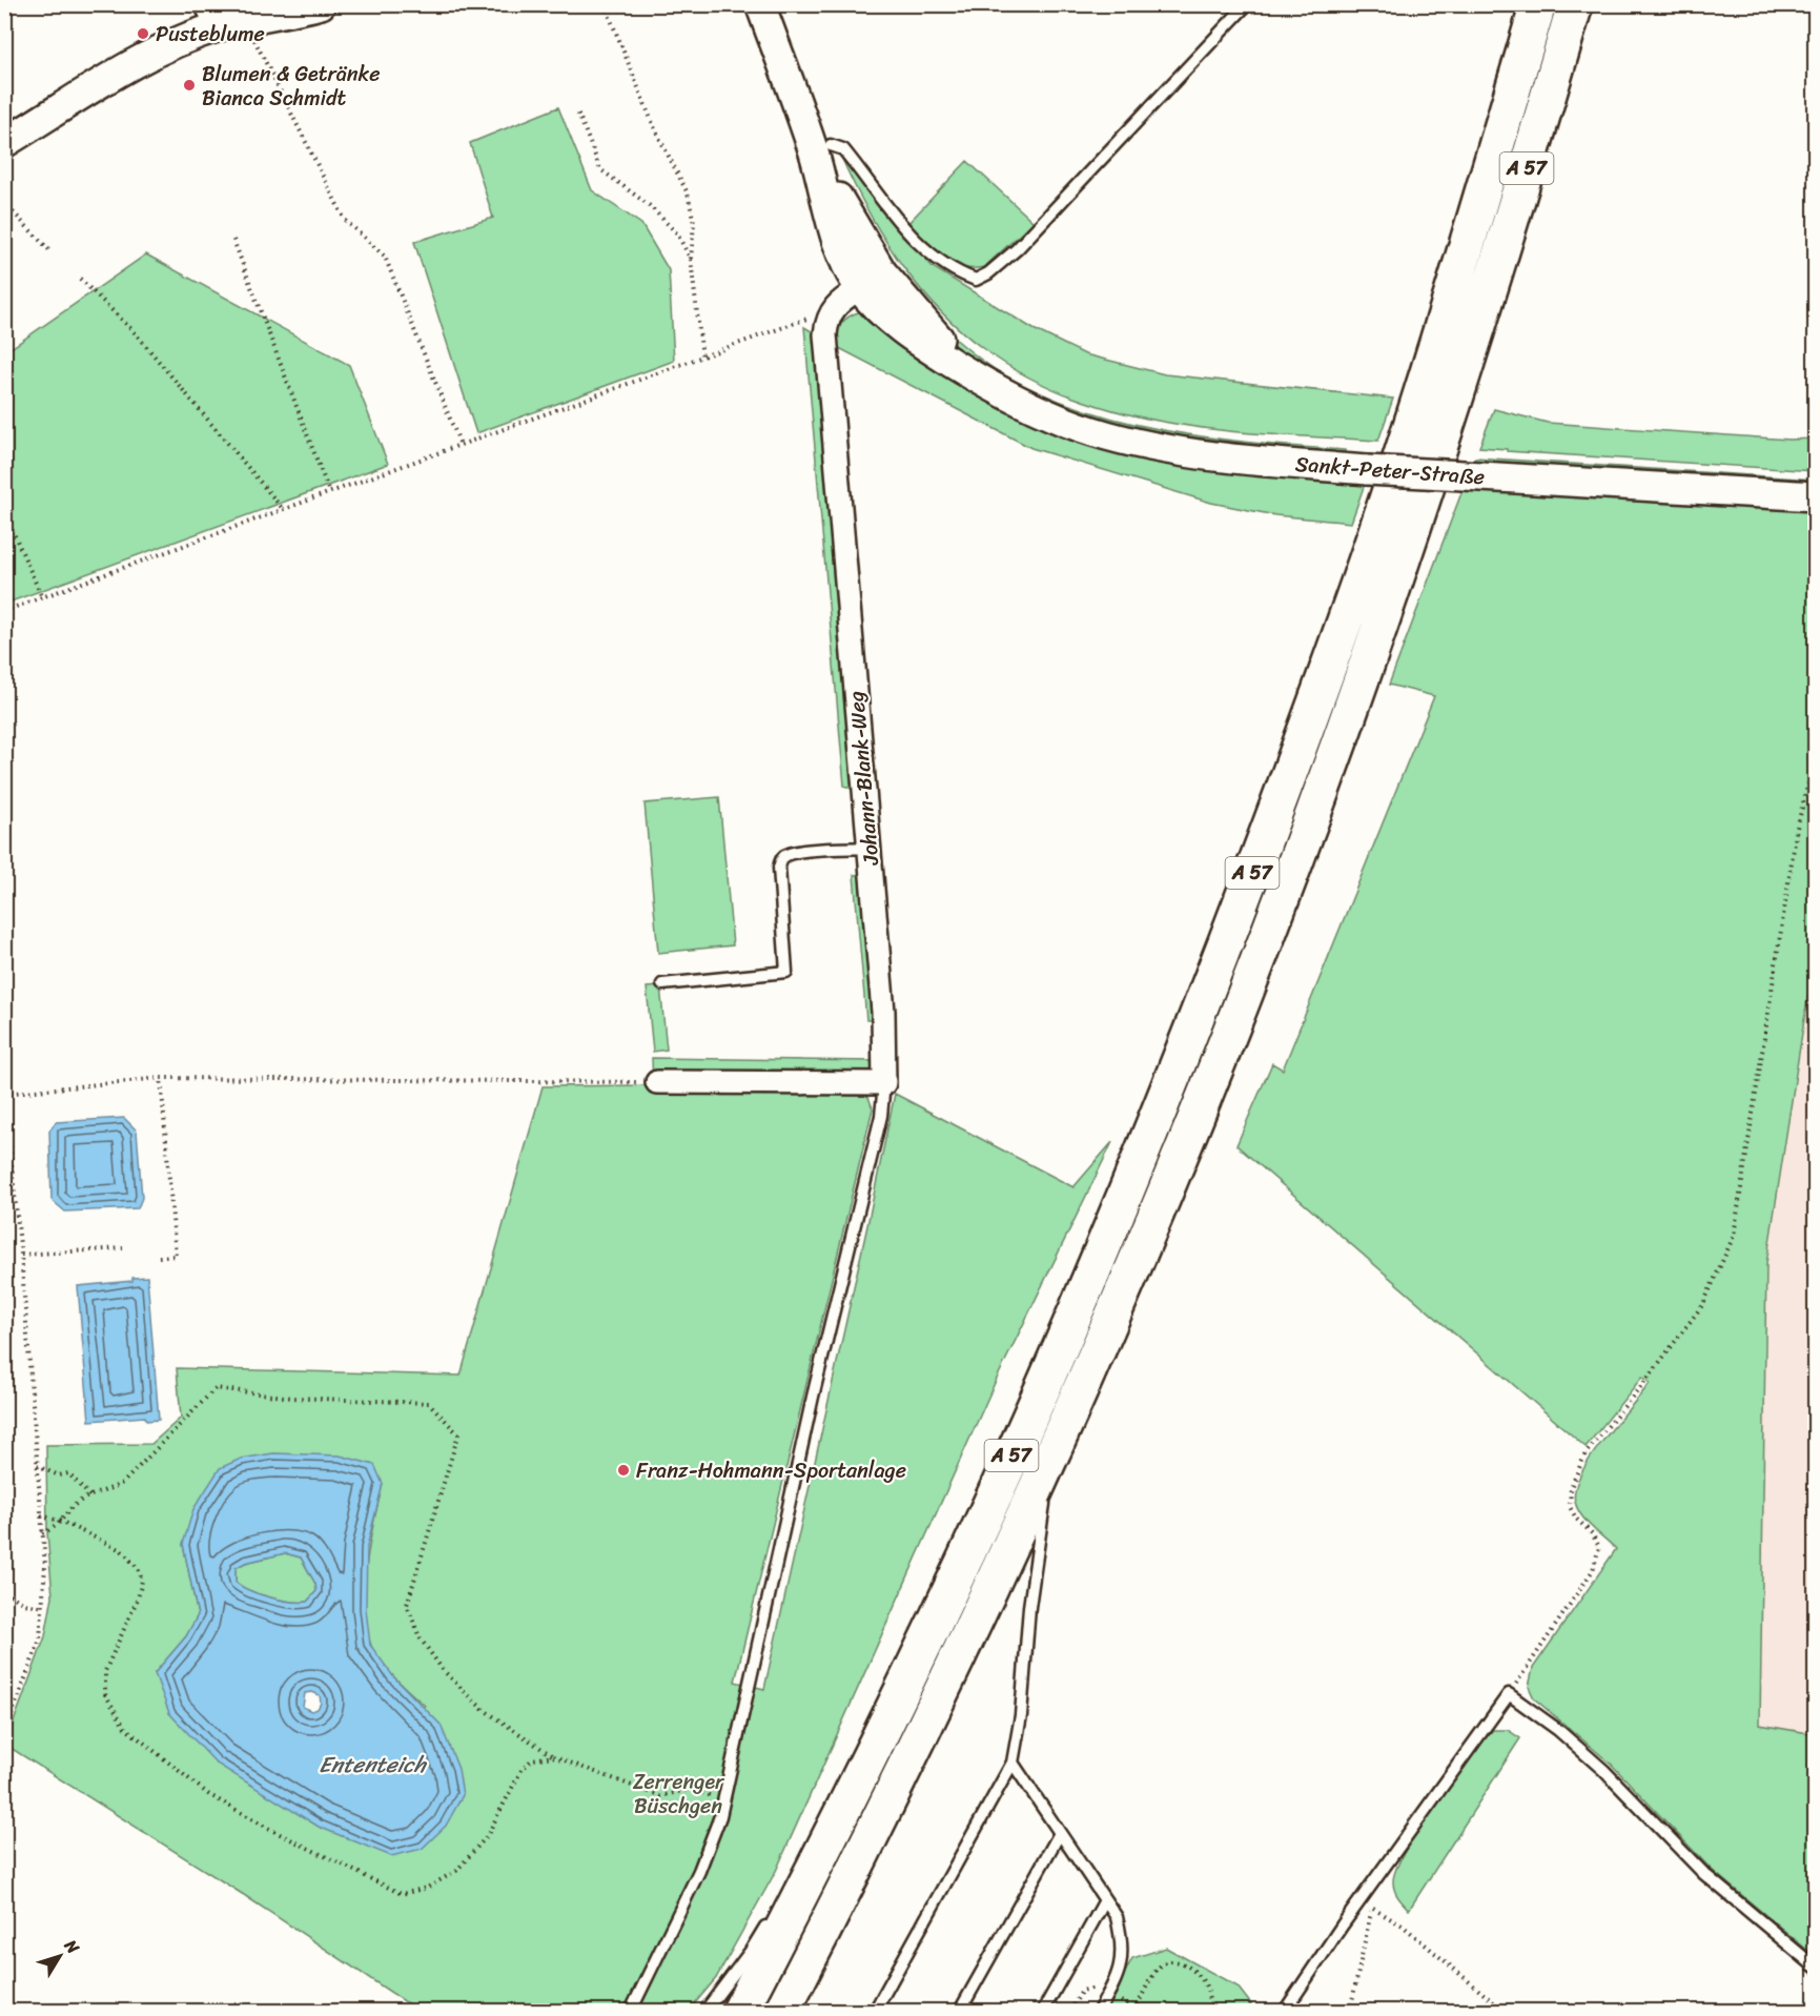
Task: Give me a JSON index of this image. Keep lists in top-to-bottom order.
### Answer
{
  "streets": {
    "highway": ["A 57"],
    "street": ["Sankt-Peter-Straße", "Johann-Blank-Weg"]
  },
  "water": ["Ententeich"],
  "parks": ["Zerrenger Büschgen"],
  "places": ["Pusteblume", "Blumen & Getränke Bianca Schmidt", "Franz-Hohmann-Sportanlage"],
  "north": "top right"
}
